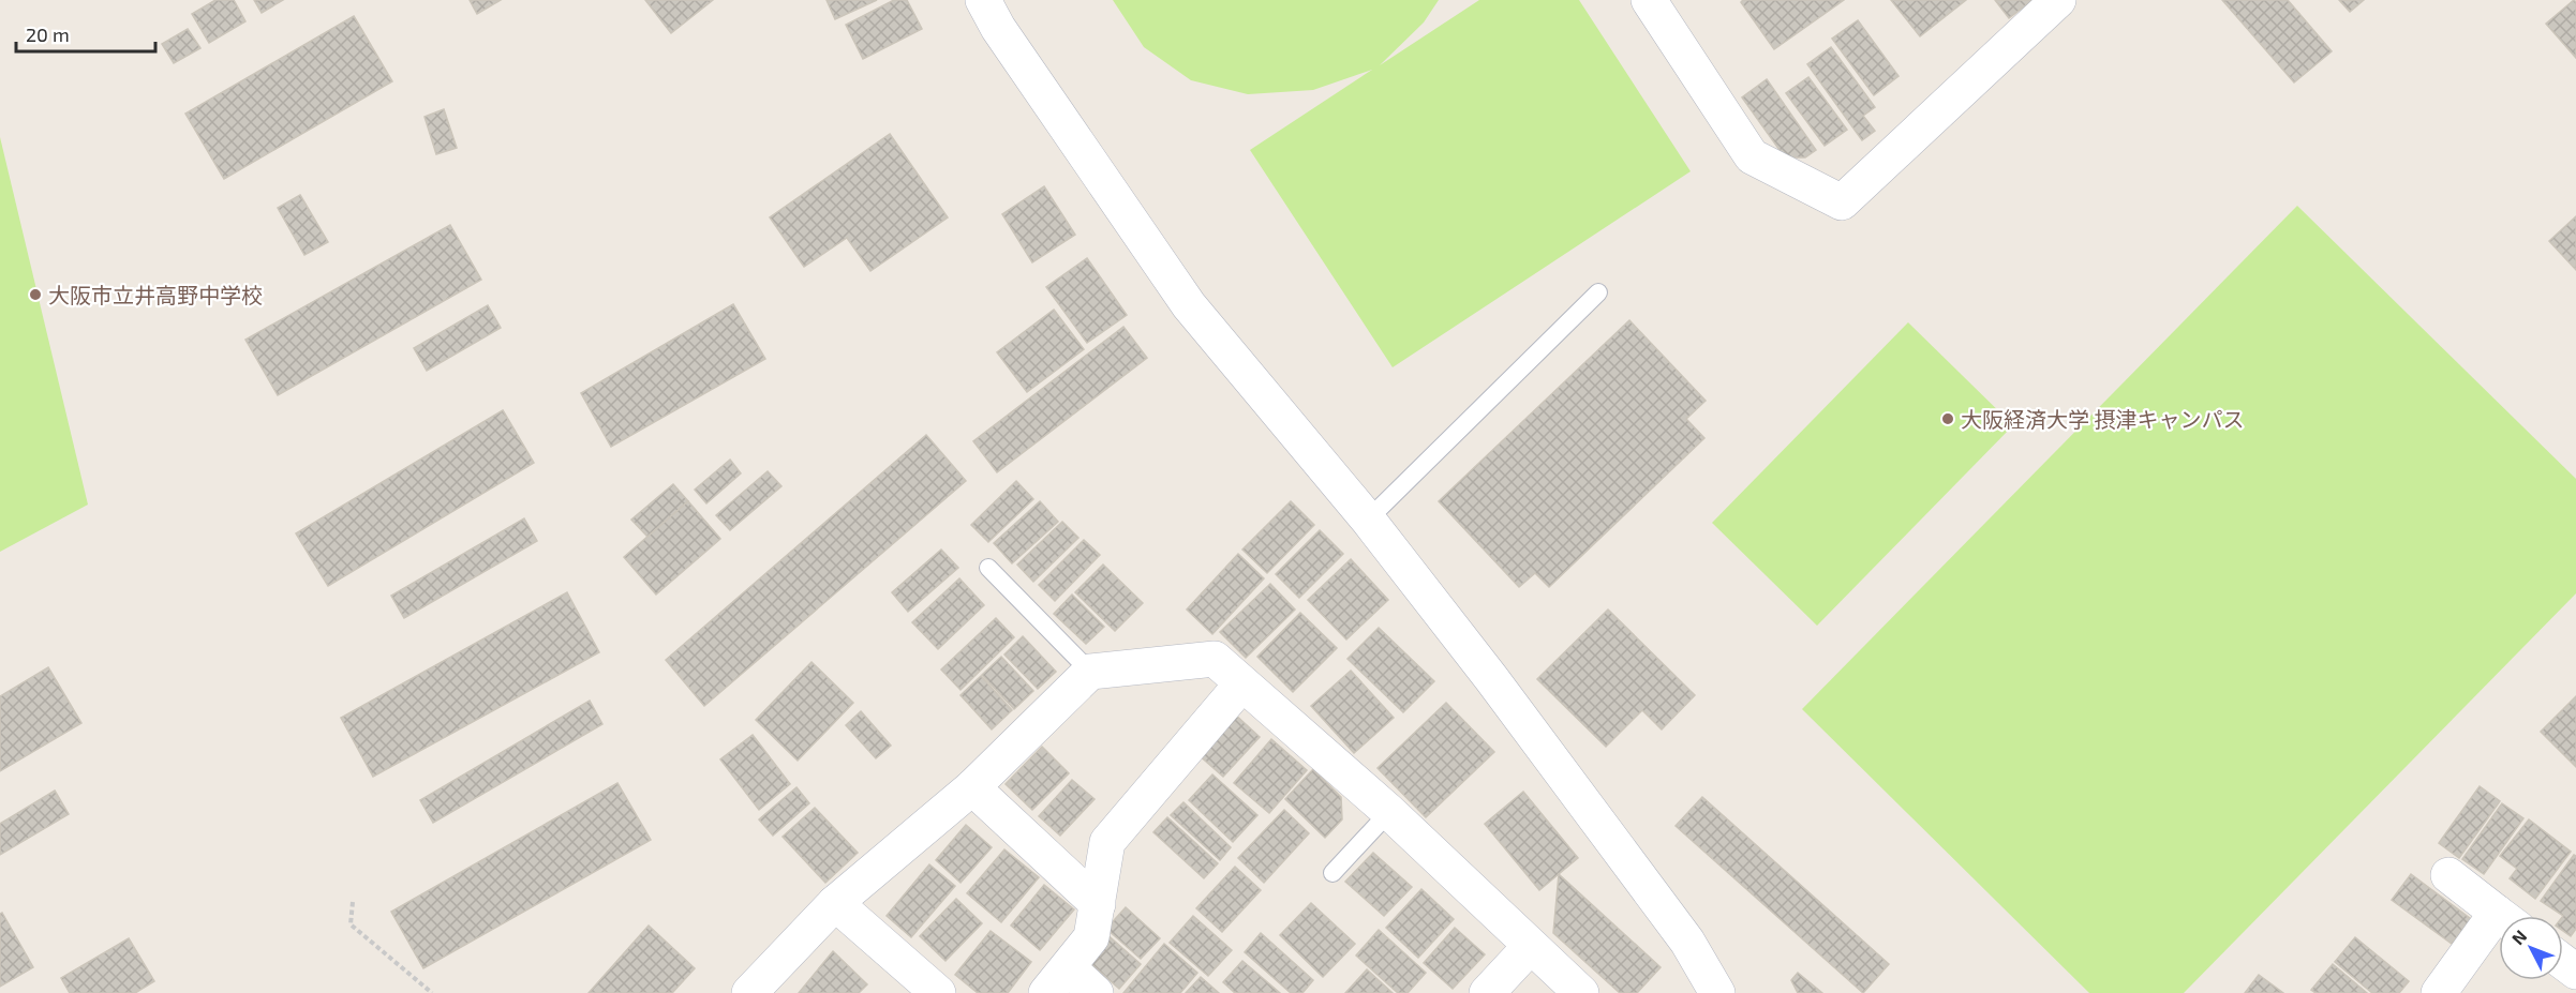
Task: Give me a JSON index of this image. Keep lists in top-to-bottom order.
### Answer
{
  "places": ["大阪市立井高野中学校", "大阪経済大学 摂津キャンパス"],
  "scale_bar": "20 m",
  "north": "top left"
}
